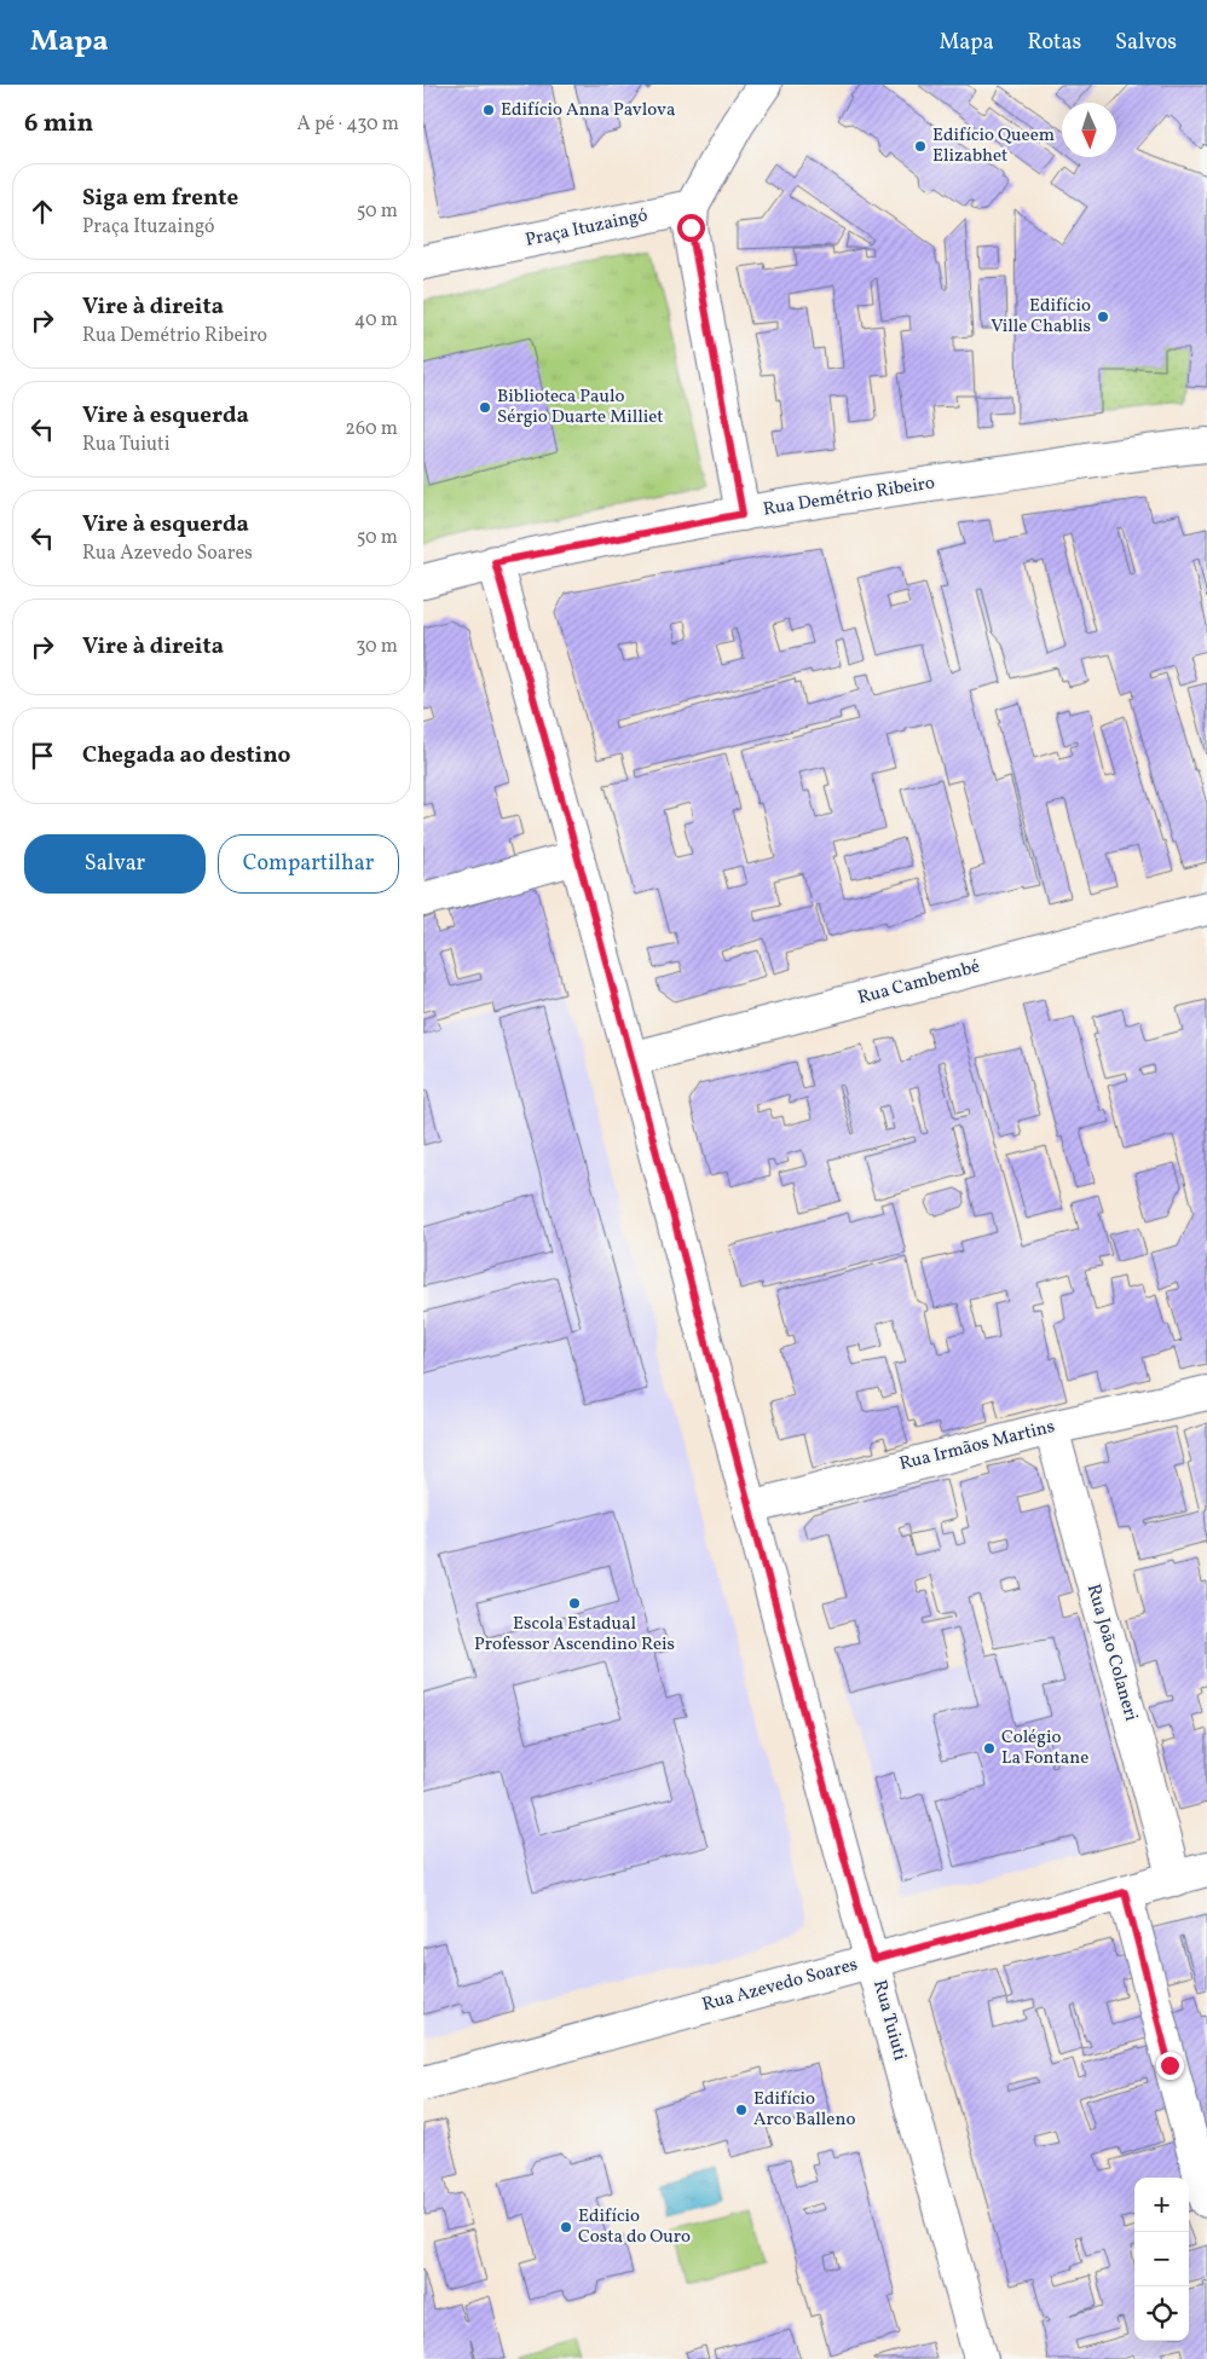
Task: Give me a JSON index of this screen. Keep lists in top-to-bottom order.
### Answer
{
  "streets": {
    "street": [
      "Praça Ituzaingó",
      "Rua Demétrio Ribeiro",
      "Rua Cambembé",
      "Rua Irmãos Martins",
      "Rua João Colaneri",
      "Rua Azevedo Soares",
      "Rua Tuiuti"
    ]
  },
  "crossings": [
    ["Rua Demétrio Ribeiro", "Rua Tuiuti"],
    ["Rua Cambembé", "Rua Tuiuti"],
    ["Rua Irmãos Martins", "Rua João Colaneri"],
    ["Rua Irmãos Martins", "Rua Tuiuti"],
    ["Rua João Colaneri", "Rua Azevedo Soares"],
    ["Rua Azevedo Soares", "Rua Tuiuti"]
  ],
  "places": [
    "Edifício Anna Pavlova",
    "Edifício Queem Elizabhet",
    "Edifício Ville Chablis",
    "Biblioteca Paulo Sérgio Duarte Milliet",
    "Escola Estadual Professor Ascendino Reis",
    "Colégio La Fontane",
    "Edifício Arco Balleno",
    "Edifício Costa do Ouro"
  ],
  "north": "bottom",
  "page": {
    "header": "Mapa",
    "nav": ["Mapa", "Rotas", "Salvos"],
    "heading": ["6 min", "A pé · 430 m"],
    "list": [
      ["Siga em frente", "Praça Ituzaingó", "50 m"],
      ["Vire à direita", "Rua Demétrio Ribeiro", "40 m"],
      ["Vire à esquerda", "Rua Tuiuti", "260 m"],
      ["Vire à esquerda", "Rua Azevedo Soares", "50 m"],
      ["Vire à direita", "30 m"],
      "Chegada ao destino"
    ],
    "buttons": ["Salvar", "Compartilhar"],
    "map_buttons": ["+", "−"]
  }
}
